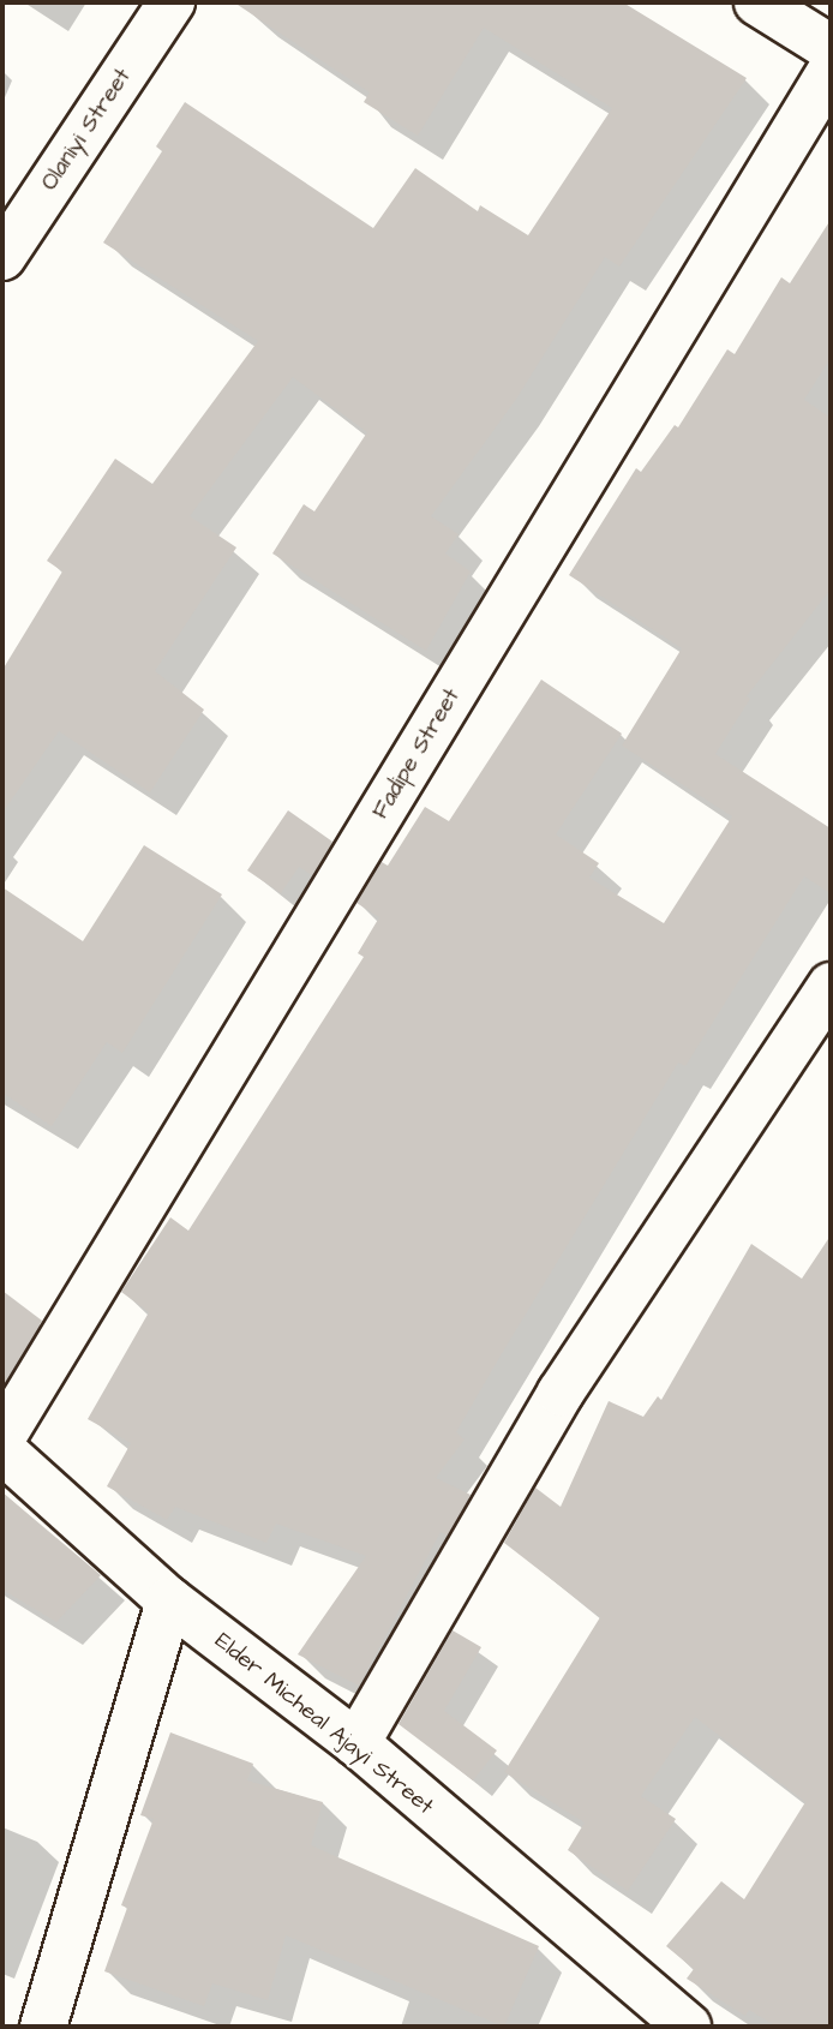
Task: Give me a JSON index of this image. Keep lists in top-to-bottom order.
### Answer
{
  "streets": {
    "street": ["Olaniyi Street", "Fadipe Street", "Elder Micheal Ajayi Street"]
  }
}
